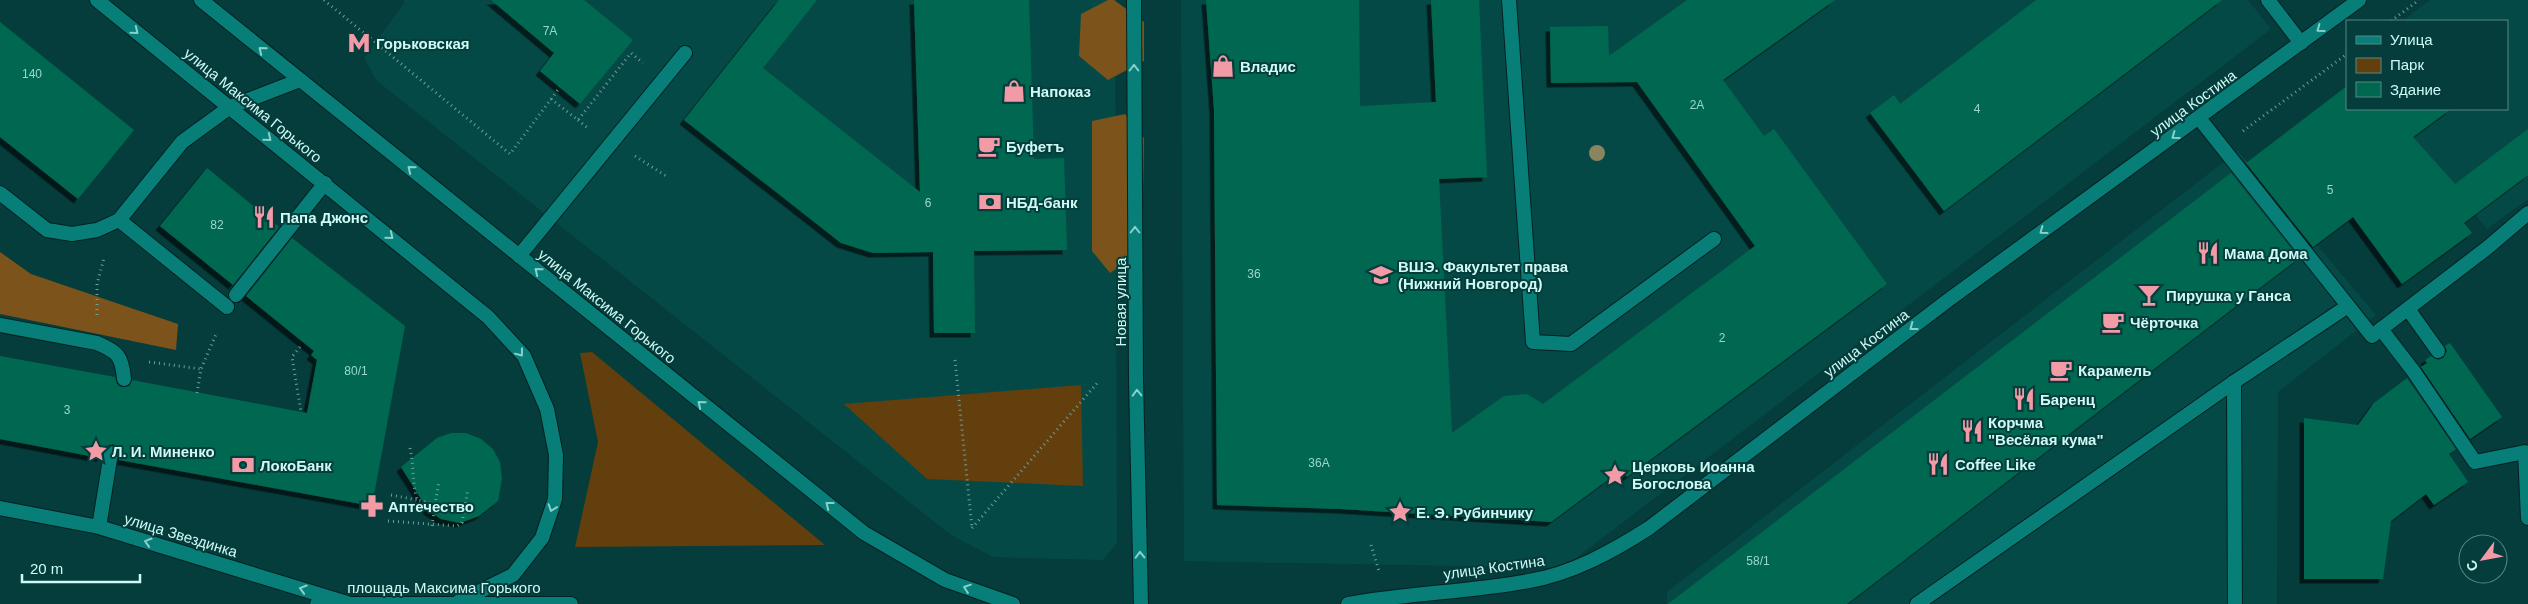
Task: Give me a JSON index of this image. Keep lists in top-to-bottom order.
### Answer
{
  "streets": {
    "street": [
      "улица Костина",
      "улица Максима Горького",
      "Новая улица",
      "улица Звездинка",
      "площадь Максима Горького"
    ]
  },
  "crossings": [
    ["улица Максима Горького", "площадь Максима Горького"],
    ["улица Звездинка", "площадь Максима Горького"]
  ],
  "one_way": ["улица Костина", "Новая улица", "улица Звездинка"],
  "places": {
    "metro station": ["Горьковская"],
    "shop": ["Владис", "Напоказ"],
    "cafe": ["Буфетъ", "Чёрточка", "Карамель"],
    "bank": ["НБД-банк", "ЛокоБанк"],
    "restaurant": [
      "Папа Джонс",
      "Мама Дома",
      "Баренц",
      "Корчма \"Весёлая кума\"",
      "Coffee Like"
    ],
    "school or university": ["ВШЭ. Факультет права (Нижний Новгород)"],
    "bar": ["Пирушка у Ганса"],
    "place": ["Л. И. Миненко", "Церковь Иоанна Богослова", "Е. Э. Рубинчику"],
    "pharmacy": ["Аптечество"]
  },
  "house_numbers": [
    "7А",
    "140",
    "2А",
    "4",
    "5",
    "6",
    "82",
    "36",
    "2",
    "80/1",
    "3",
    "36А",
    "58/1"
  ],
  "legend": ["Улица", "Парк", "Здание"],
  "scale_bar": "20 m",
  "north": "bottom left"
}
